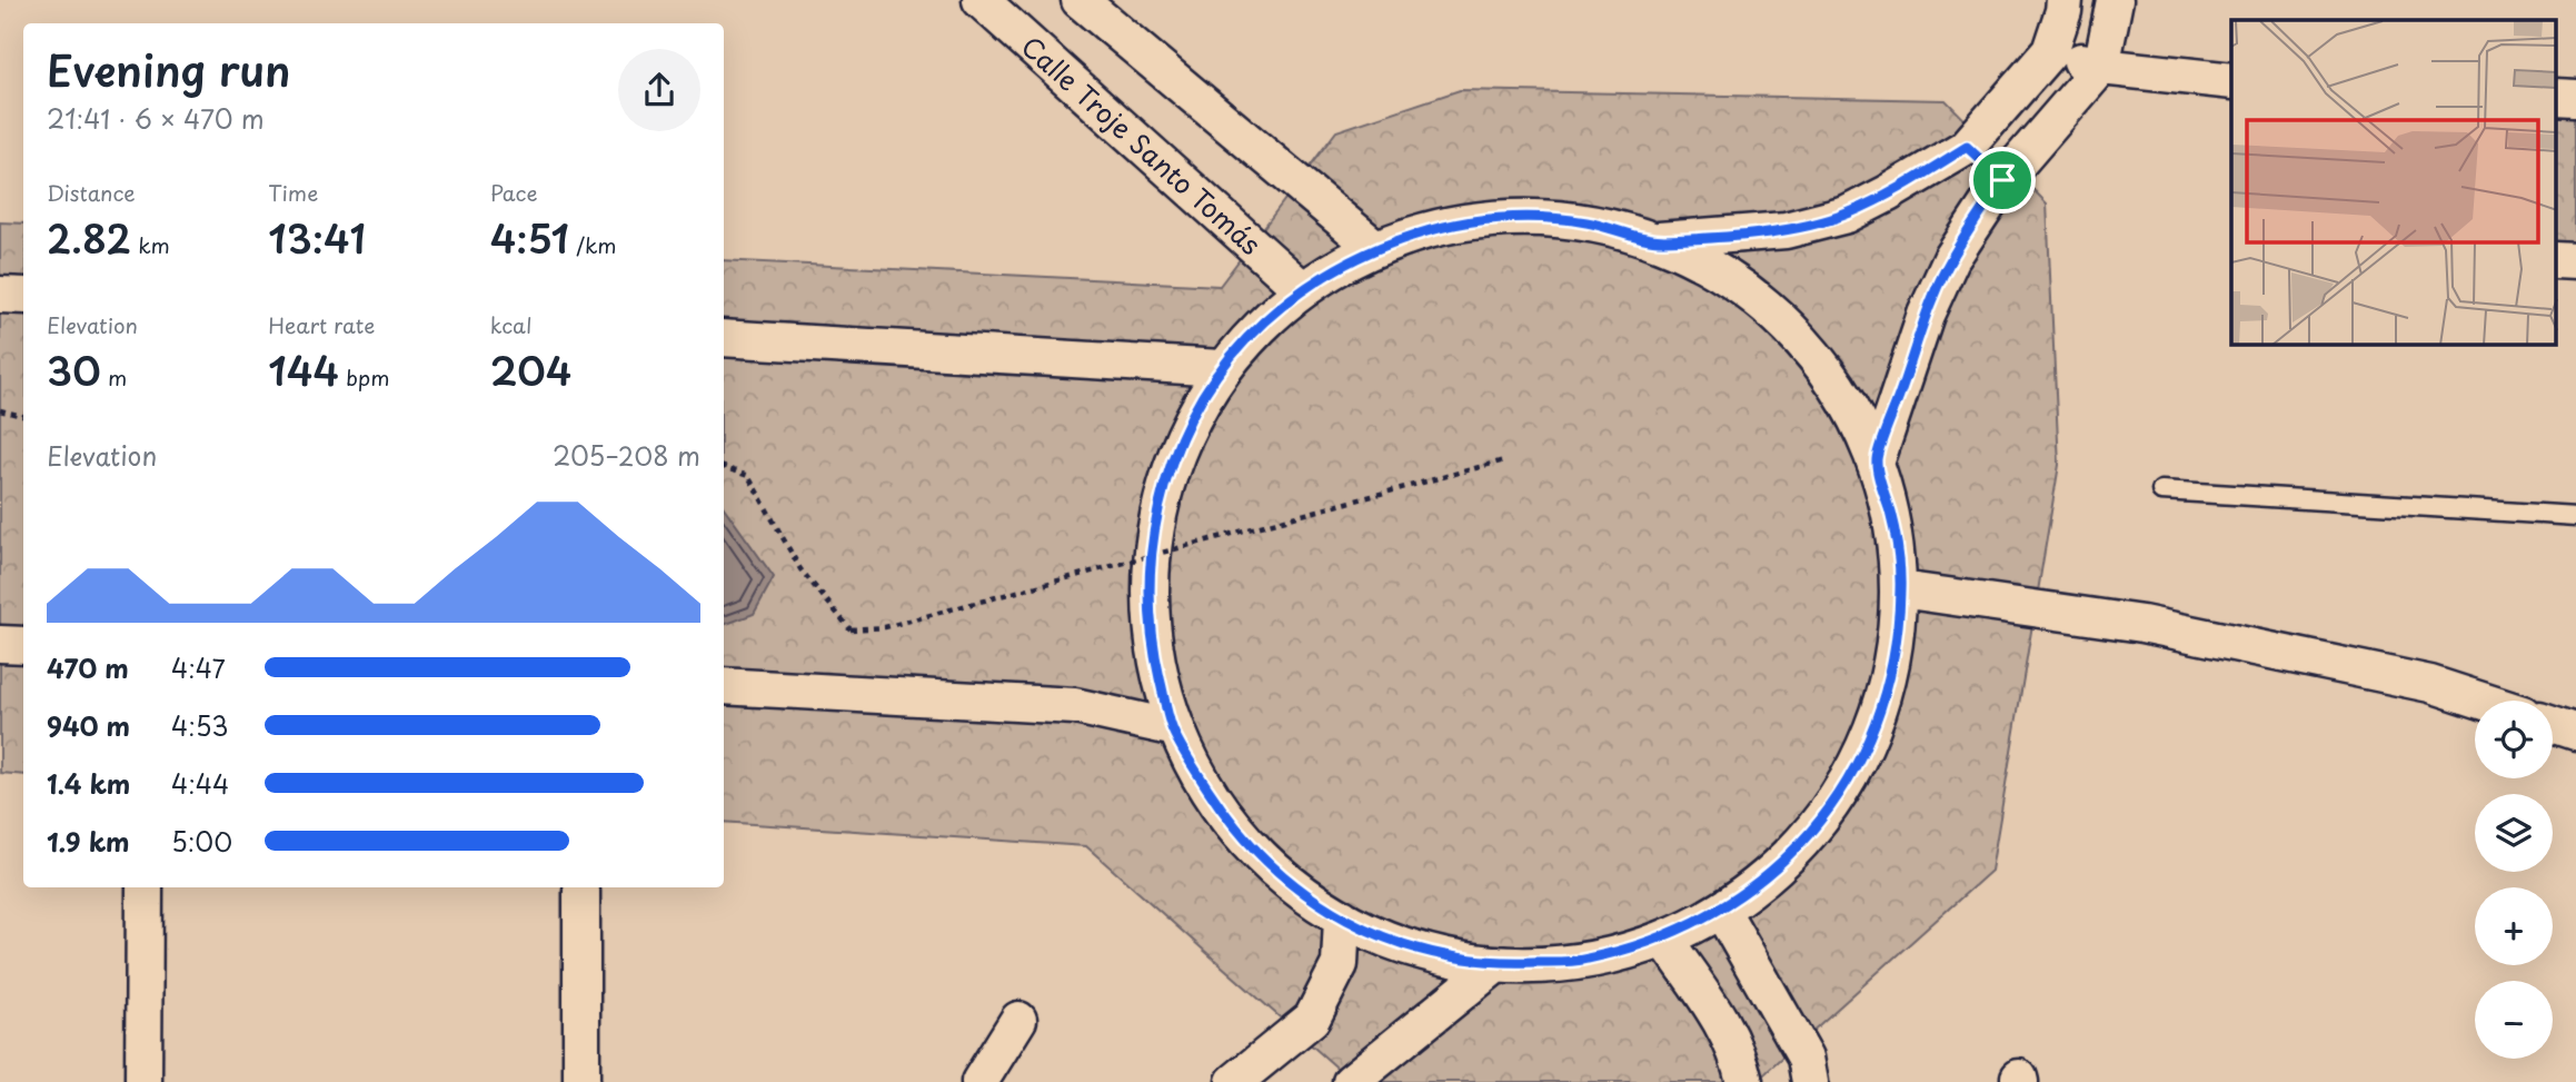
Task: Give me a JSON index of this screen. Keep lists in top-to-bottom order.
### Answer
{
  "streets": {
    "street": ["Calle Troje Santo Tomás"]
  },
  "page": {
    "heading": ["Evening run", "21:41 · 6 × 470 m"],
    "stats": [
      ["Distance", "2.82 km"],
      ["Time", "13:41"],
      ["Pace", "4:51 /km"],
      ["Elevation", "30 m"],
      ["Heart rate", "144 bpm"],
      ["kcal", "204"]
    ],
    "chart": ["Elevation", "205–208 m"],
    "list": [
      {
        "name": "470 m",
        "note": "4:47"
      },
      {
        "name": "940 m",
        "note": "4:53"
      },
      {
        "name": "1.4 km",
        "note": "4:44"
      },
      {
        "name": "1.9 km",
        "note": "5:00"
      }
    ],
    "map_buttons": ["+", "−"]
  }
}
